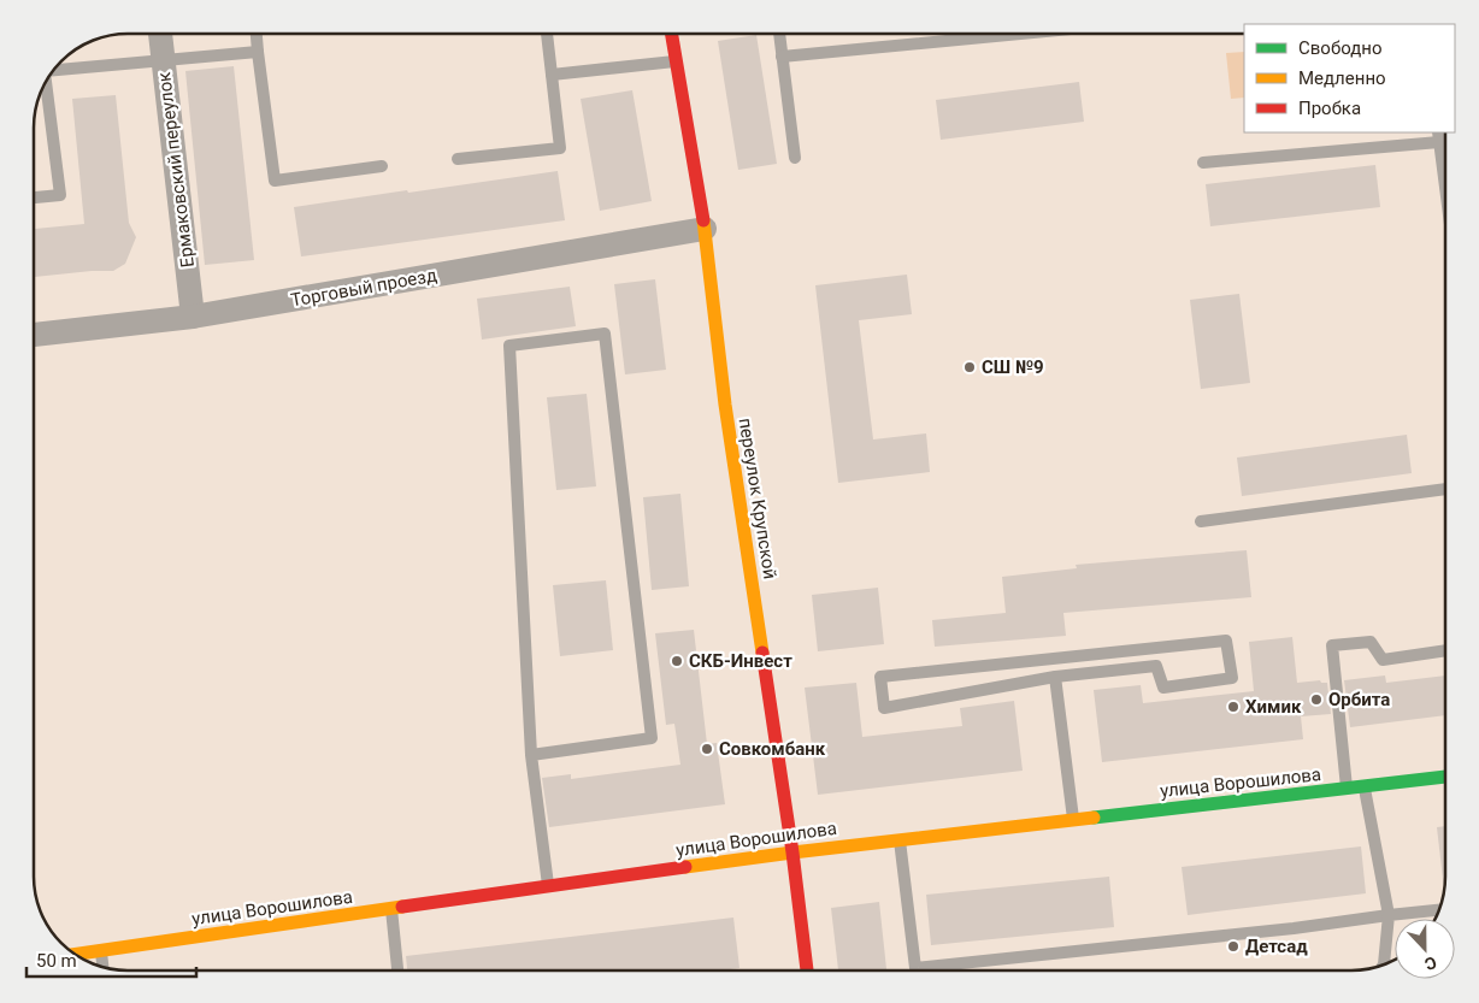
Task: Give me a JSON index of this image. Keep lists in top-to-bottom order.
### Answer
{
  "streets": {
    "street": [
      "Ермаковский переулок",
      "Торговый проезд",
      "переулок Крупской",
      "улица Ворошилова"
    ]
  },
  "crossings": [
    ["Ермаковский переулок", "Торговый проезд"],
    ["Торговый проезд", "переулок Крупской"],
    ["переулок Крупской", "улица Ворошилова"]
  ],
  "places": [
    "СШ №9",
    "СКБ-Инвест",
    "Орбита",
    "Химик",
    "Совкомбанк",
    "Детсад"
  ],
  "legend": ["Свободно", "Медленно", "Пробка"],
  "scale_bar": "50 m",
  "north": "bottom"
}
